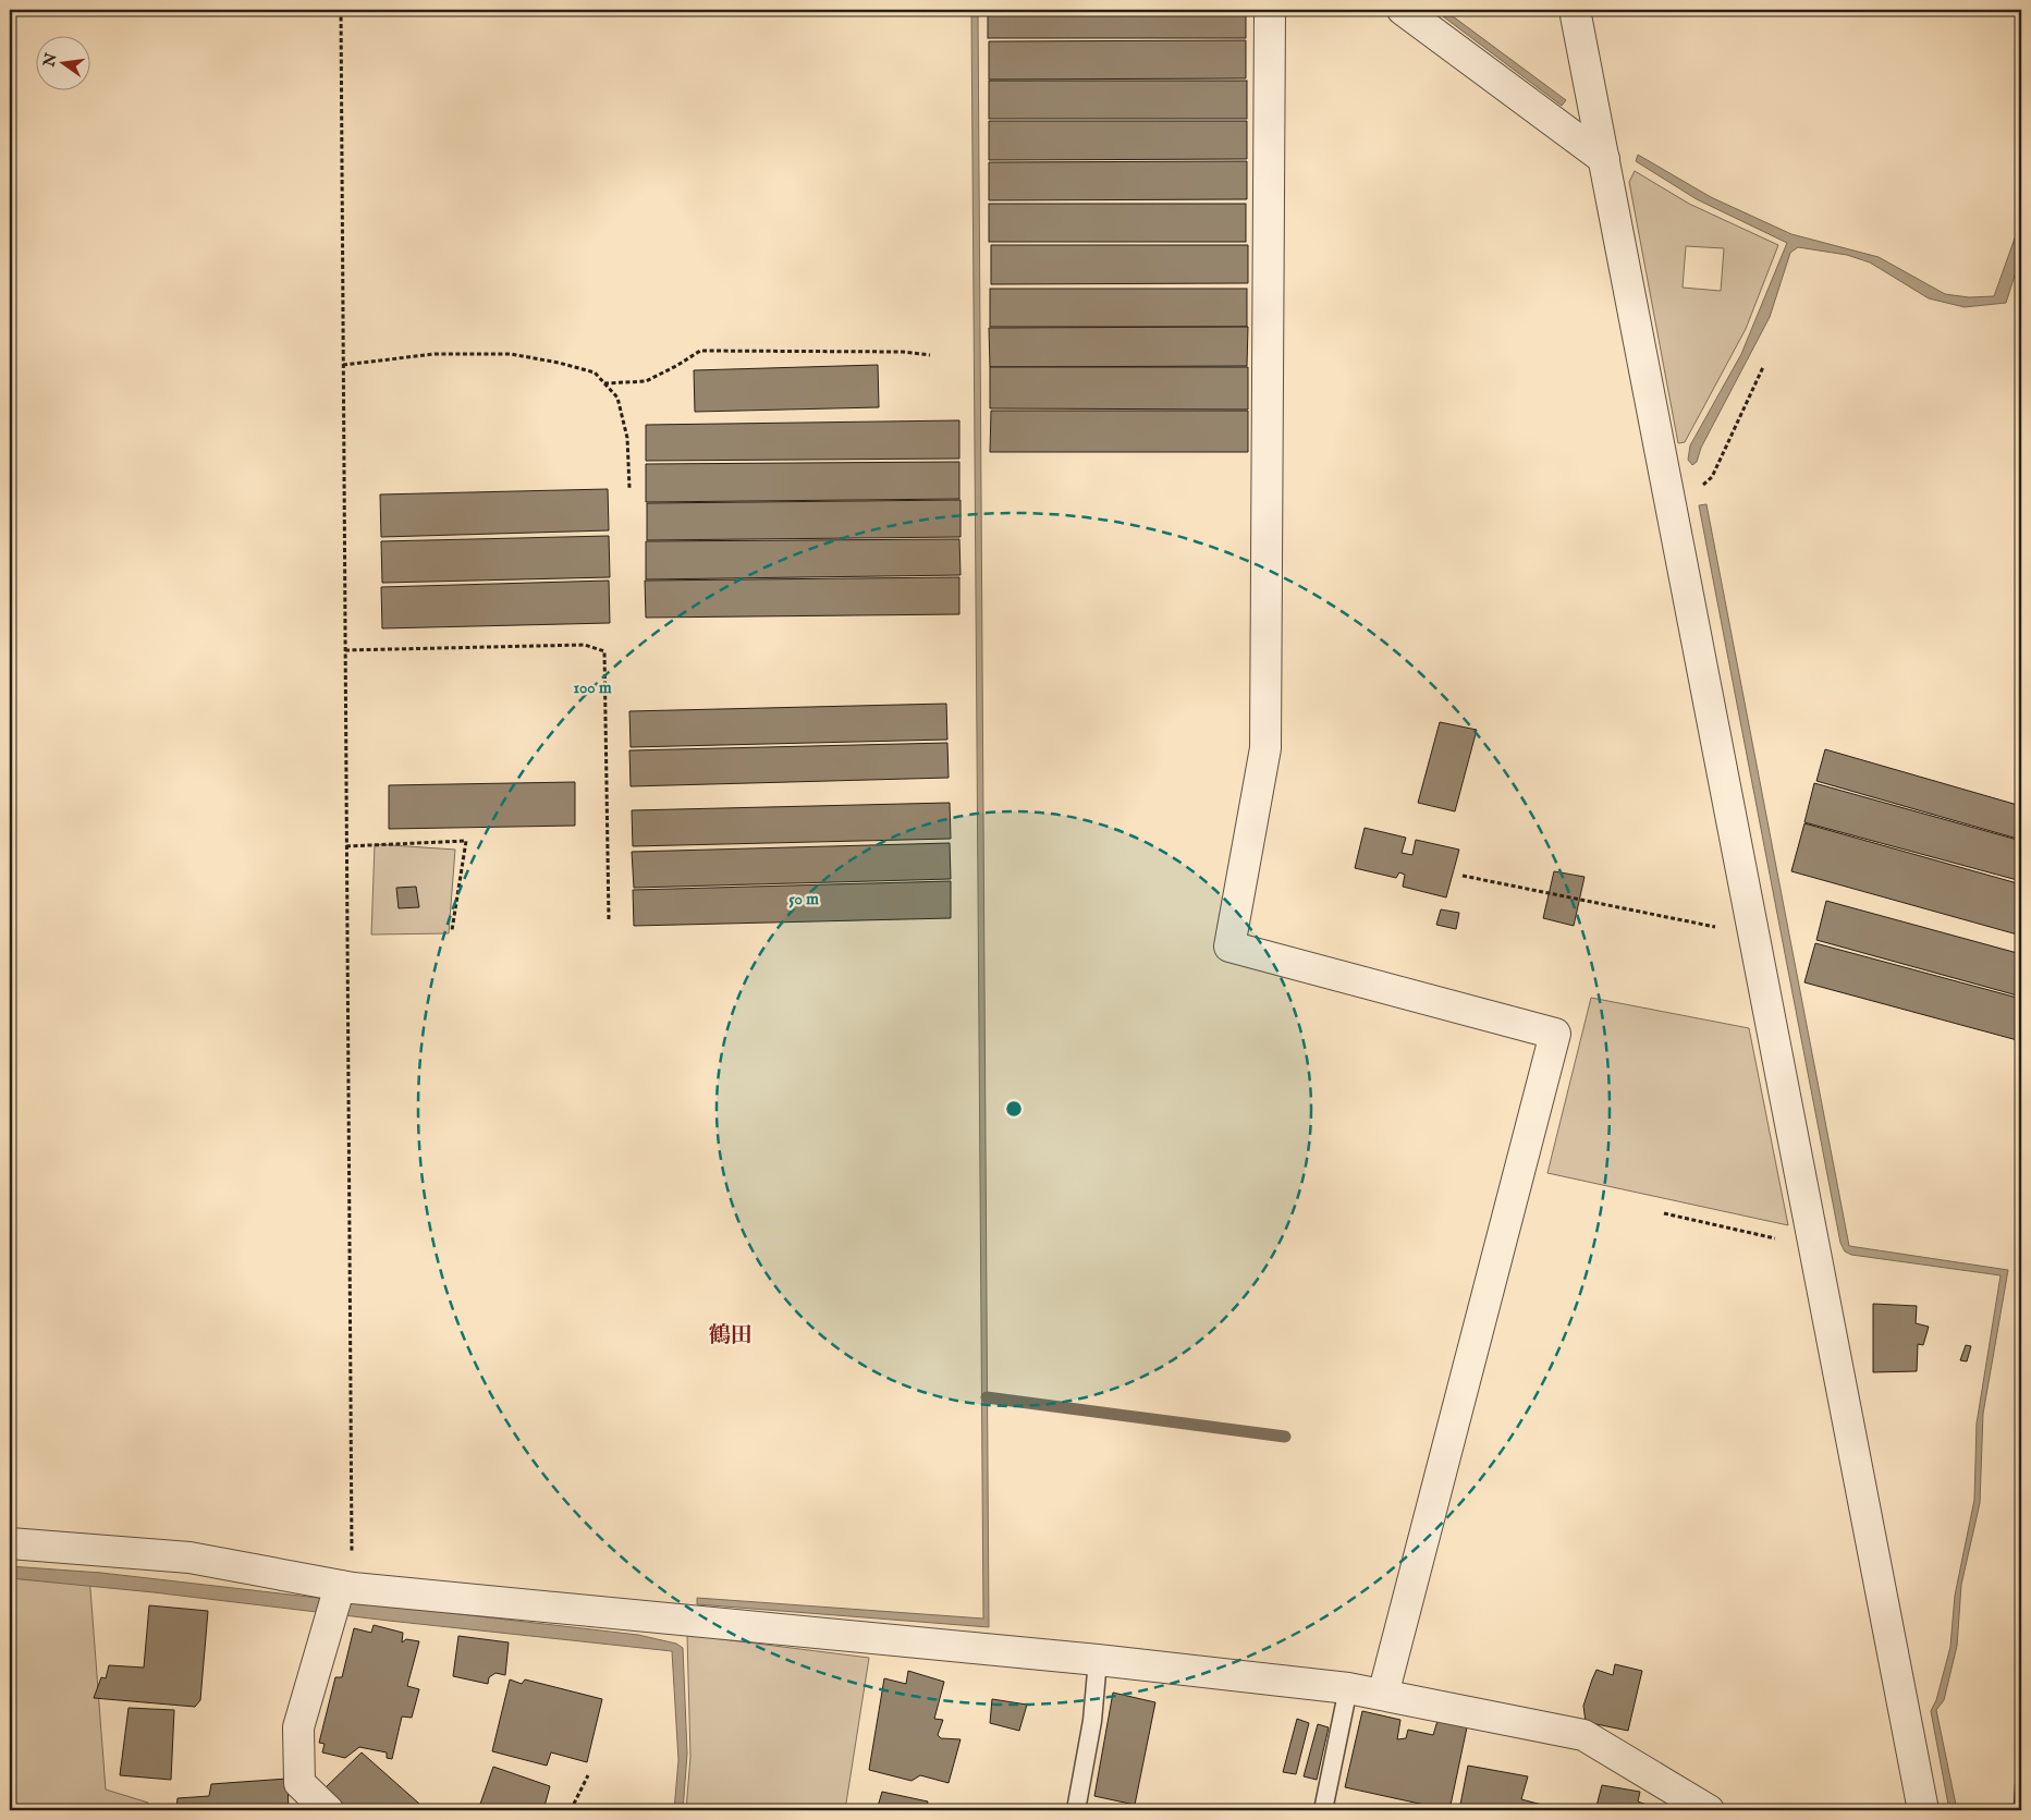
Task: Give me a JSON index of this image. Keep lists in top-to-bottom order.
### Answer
{
  "districts": ["鶴田"],
  "north": "left",
  "rings": ["100 m", "50 m"]
}
